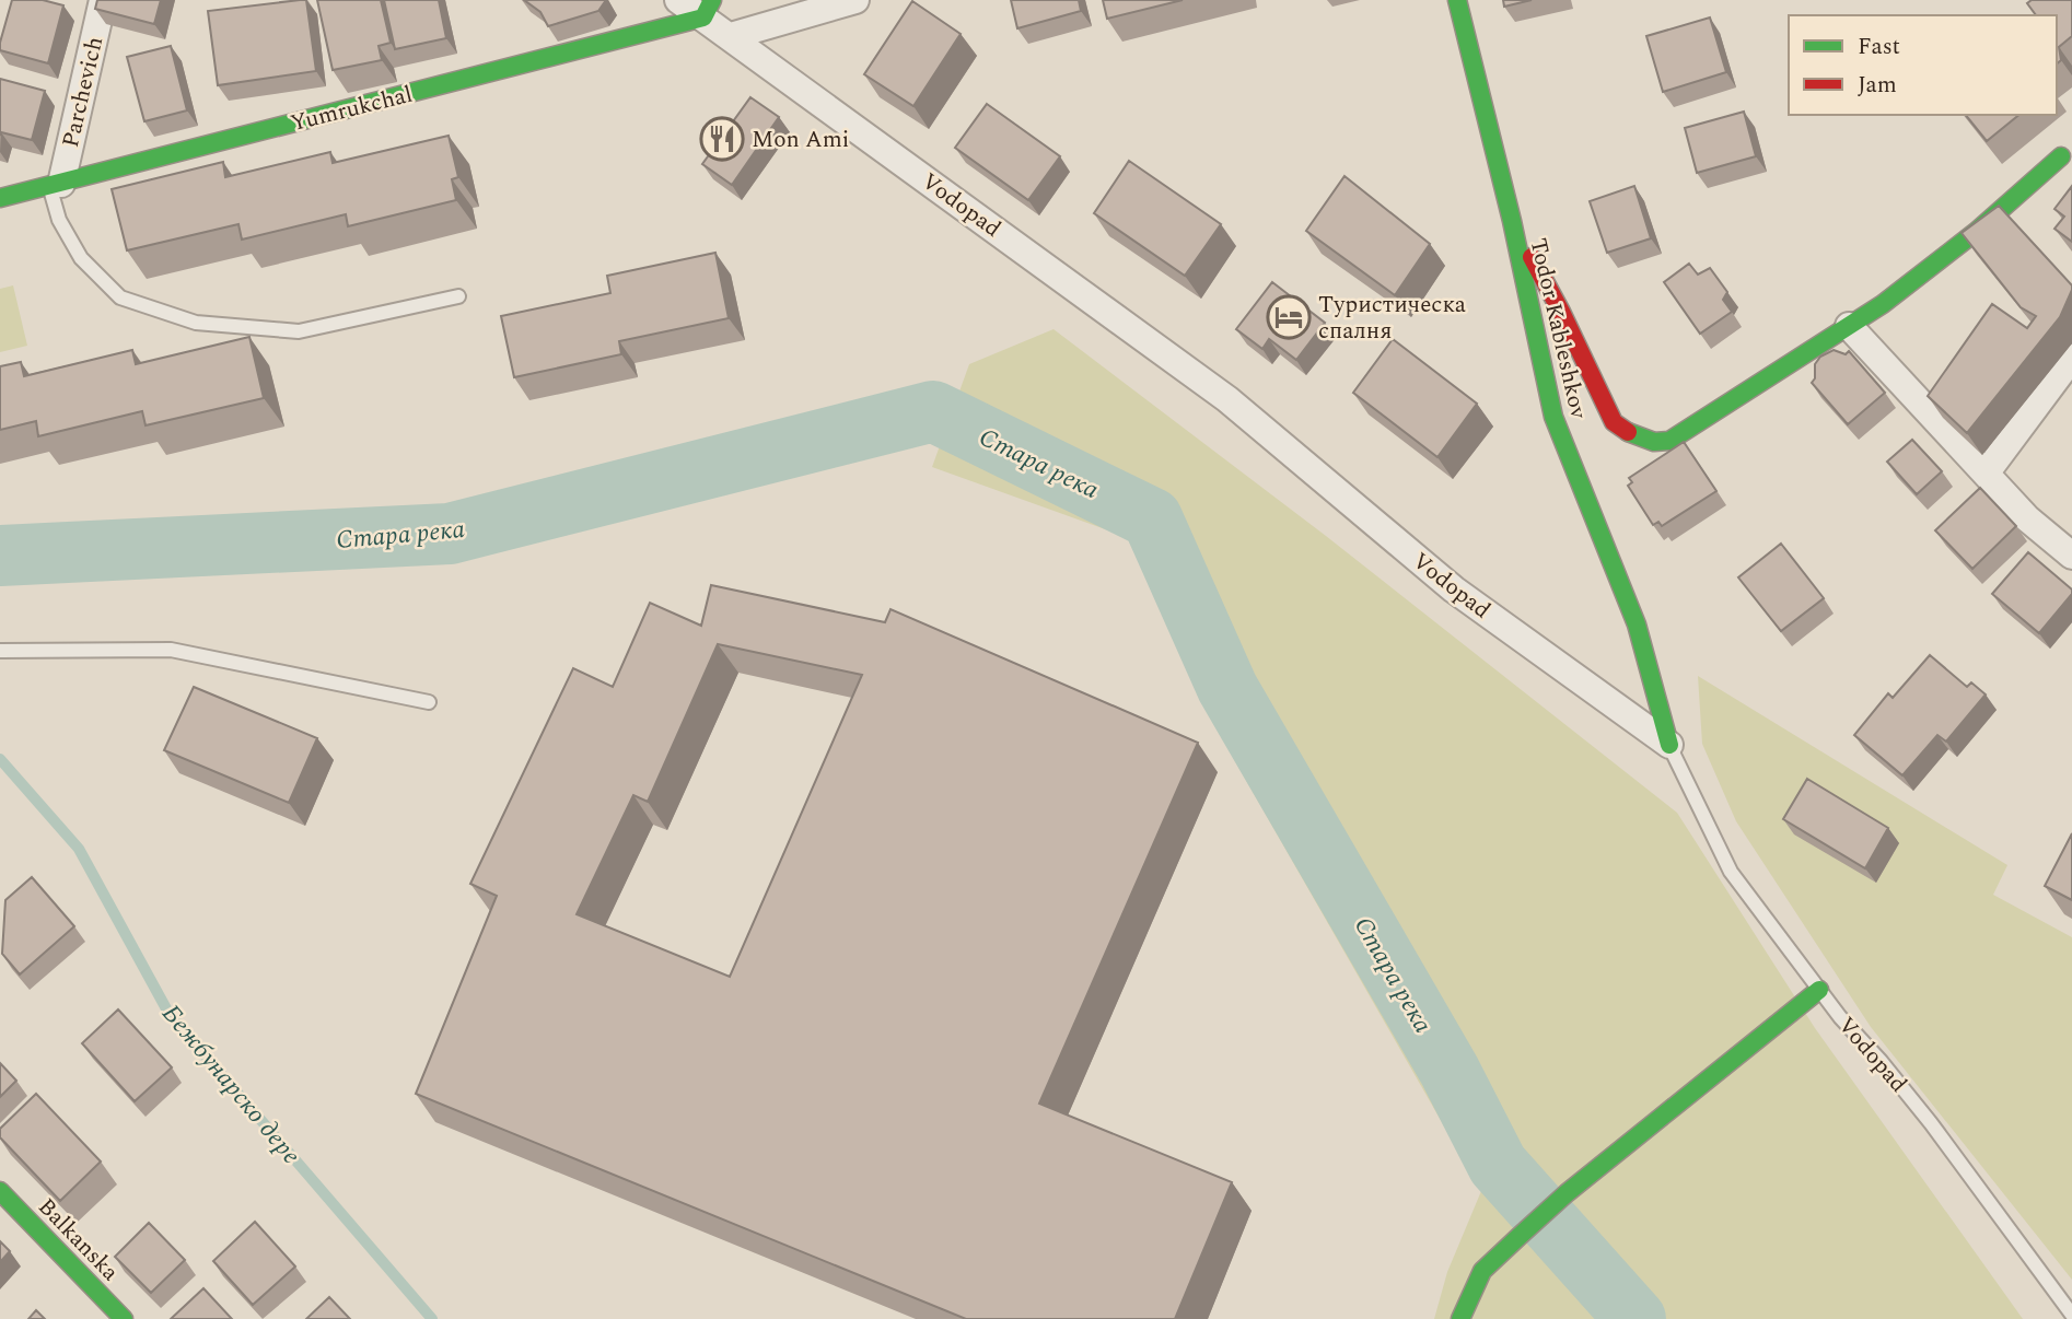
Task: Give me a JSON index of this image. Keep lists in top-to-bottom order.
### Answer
{
  "streets": {
    "street": [
      "Parchevich",
      "Yumrukchal",
      "Vodopad",
      "Todor Kableshkov",
      "Balkanska"
    ]
  },
  "crossings": [
    ["Parchevich", "Yumrukchal"],
    ["Yumrukchal", "Vodopad"],
    ["Vodopad", "Todor Kableshkov"]
  ],
  "water": ["Стара река", "Бежбунарско дере"],
  "places": {
    "restaurant": ["Mon Ami"],
    "hotel": ["Туристическа спалня"]
  },
  "legend": ["Fast", "Jam"]
}
